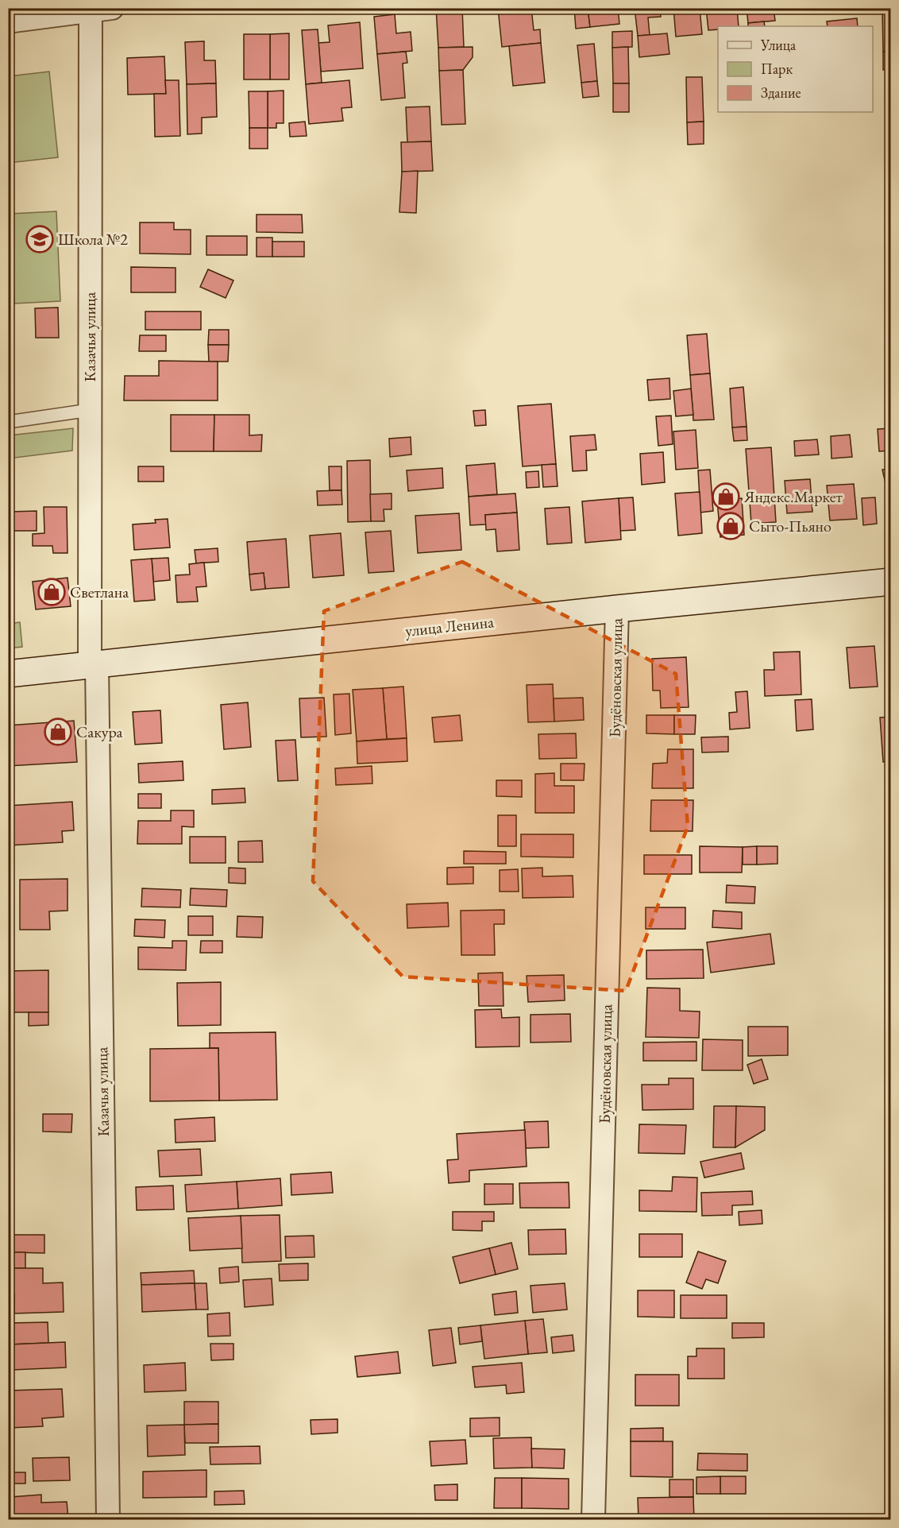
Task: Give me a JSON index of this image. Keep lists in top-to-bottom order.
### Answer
{
  "streets": {
    "main road": ["улица Ленина"],
    "street": ["Казачья улица", "Будёновская улица"]
  },
  "crossings": [
    ["Казачья улица", "улица Ленина"],
    ["улица Ленина", "Будёновская улица"]
  ],
  "places": {
    "school or university": ["Школа №2"],
    "shop": [
      "Яндекс.Маркет",
      "Сыто-Пьяно",
      "Светлана",
      "Сакура"
    ]
  },
  "legend": ["Улица", "Парк", "Здание"]
}
